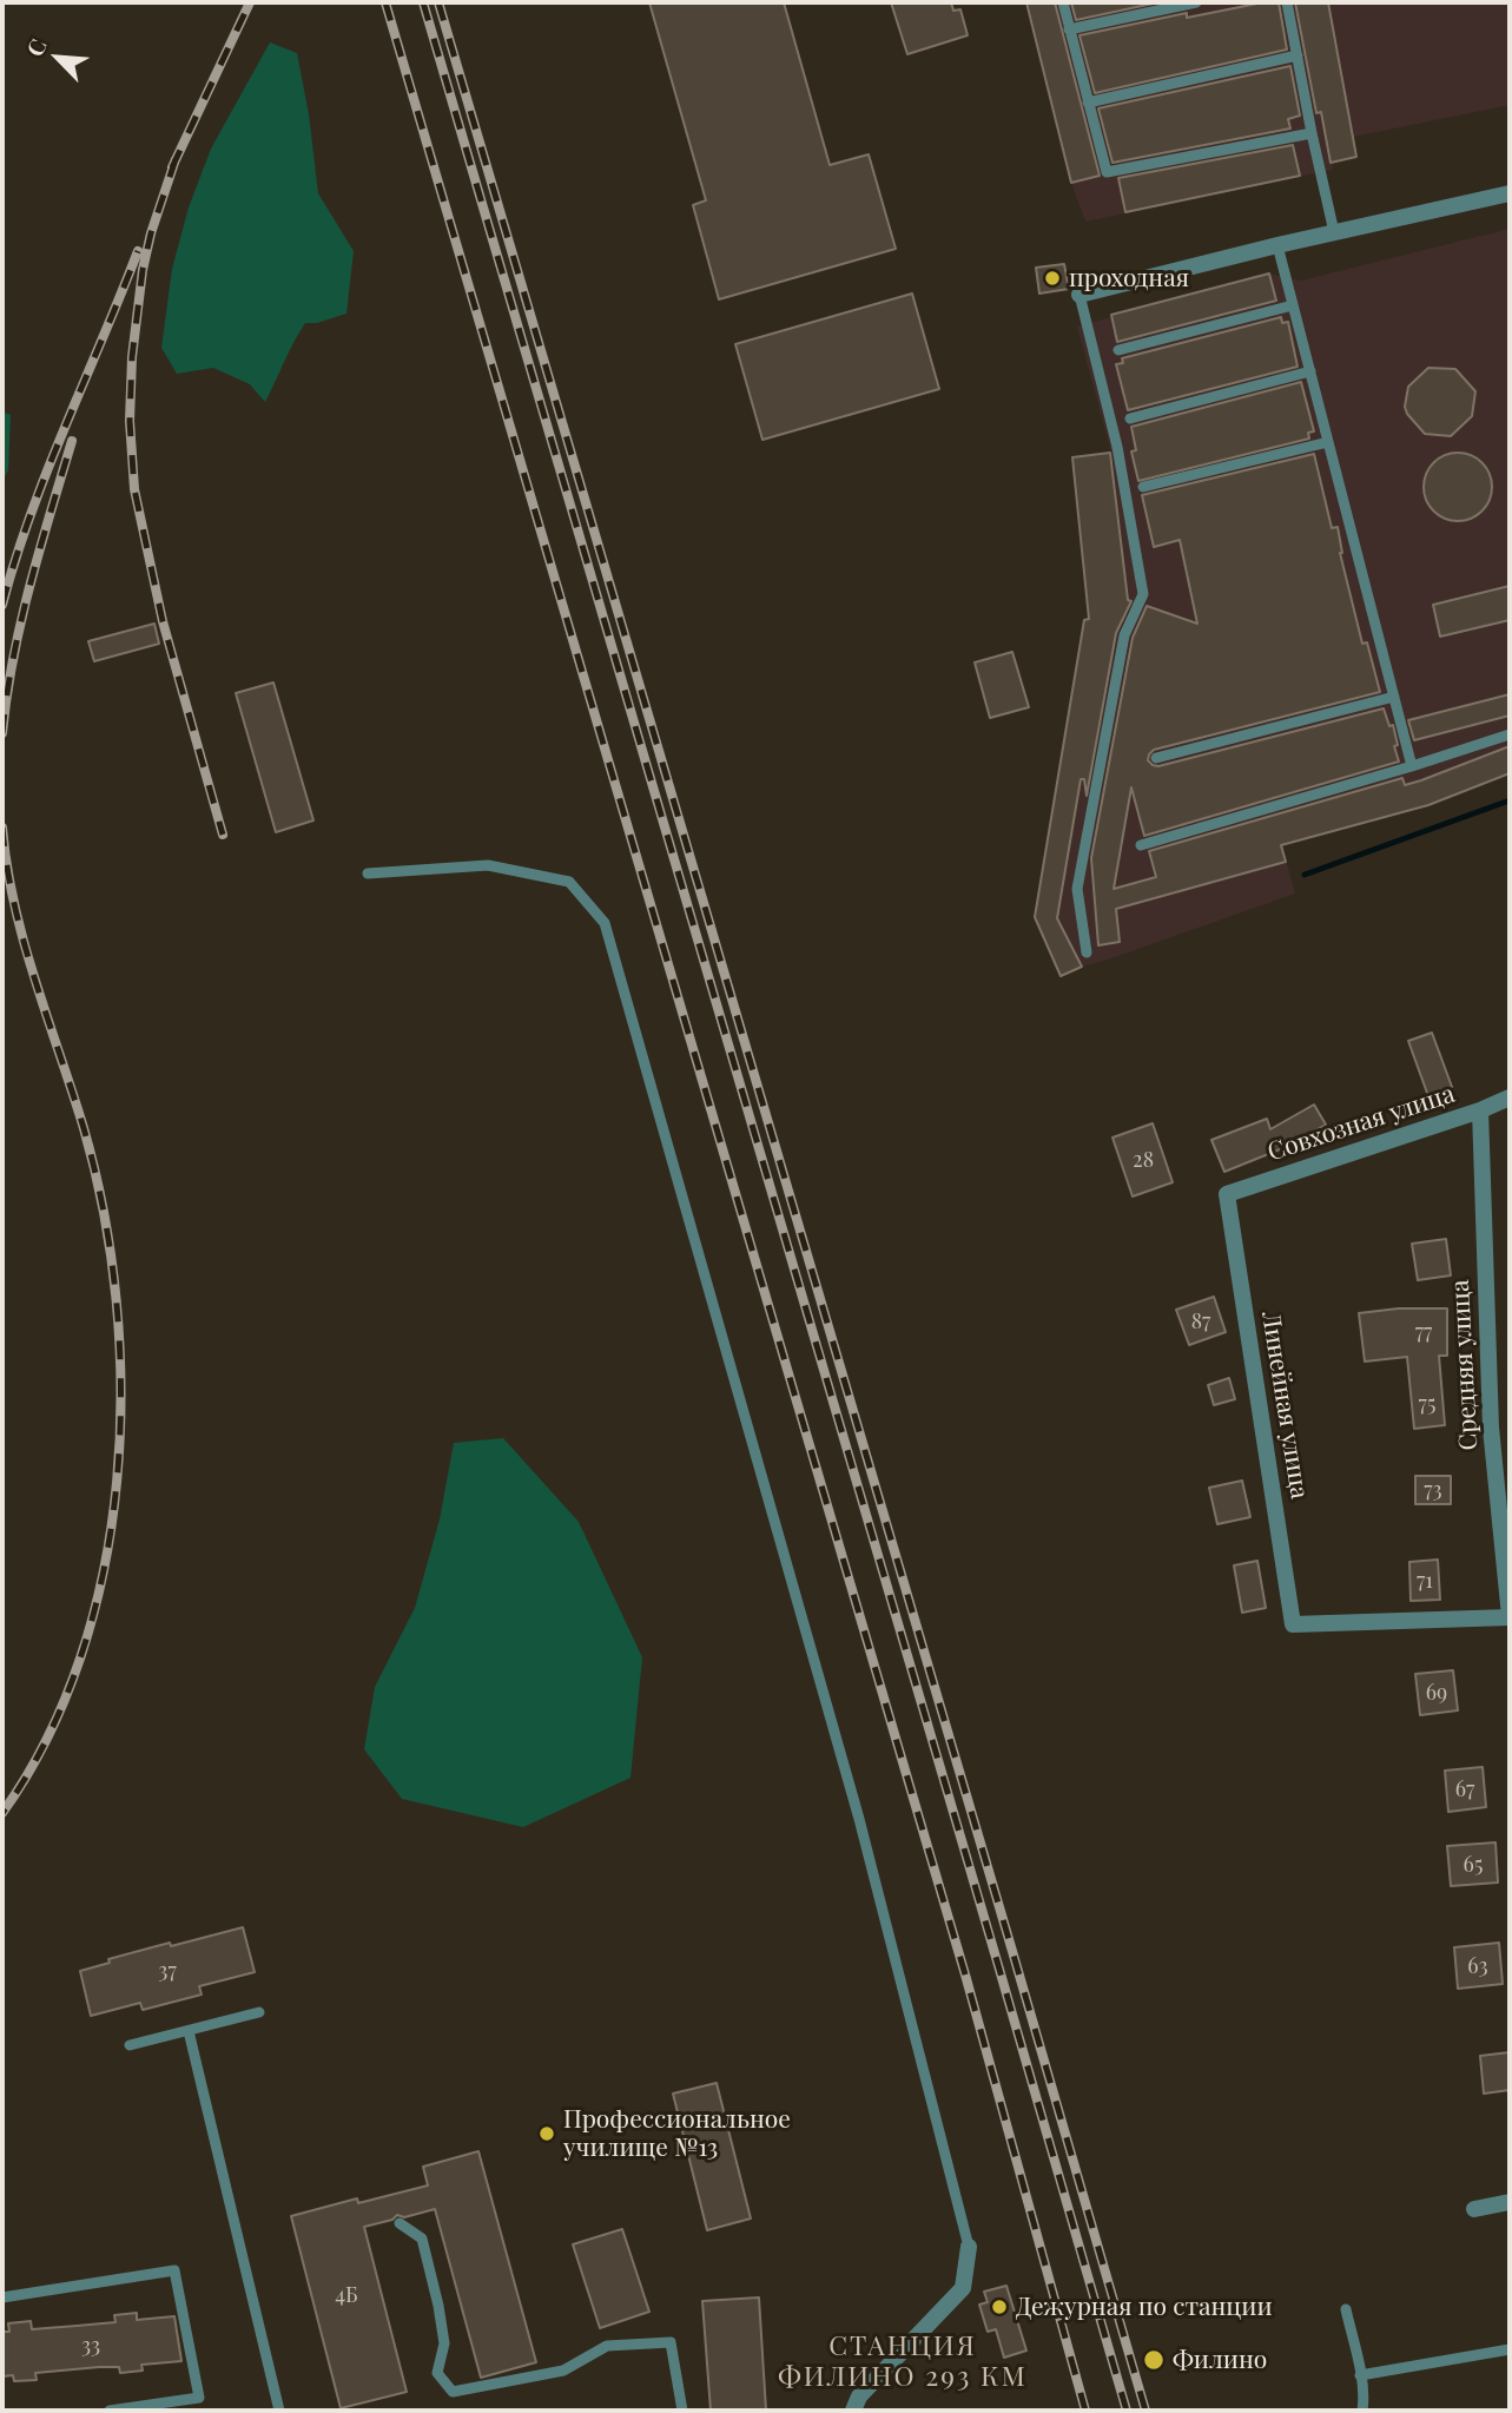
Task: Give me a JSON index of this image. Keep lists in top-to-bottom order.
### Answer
{
  "streets": {
    "street": ["Совхозная улица", "Средняя улица", "Линейная улица"]
  },
  "crossings": [
    ["Совхозная улица", "Средняя улица"],
    ["Совхозная улица", "Линейная улица"],
    ["Средняя улица", "Линейная улица"]
  ],
  "districts": ["СТАНЦИЯ ФИЛИНО 293 КМ"],
  "places": [
    "проходная",
    "Профессиональное училище №13",
    "Дежурная по станции",
    "Филино"
  ],
  "house_numbers": [
    "28",
    "87",
    "77",
    "75",
    "73",
    "71",
    "69",
    "67",
    "65",
    "63",
    "37",
    "4Б",
    "33"
  ],
  "north": "top left"
}
